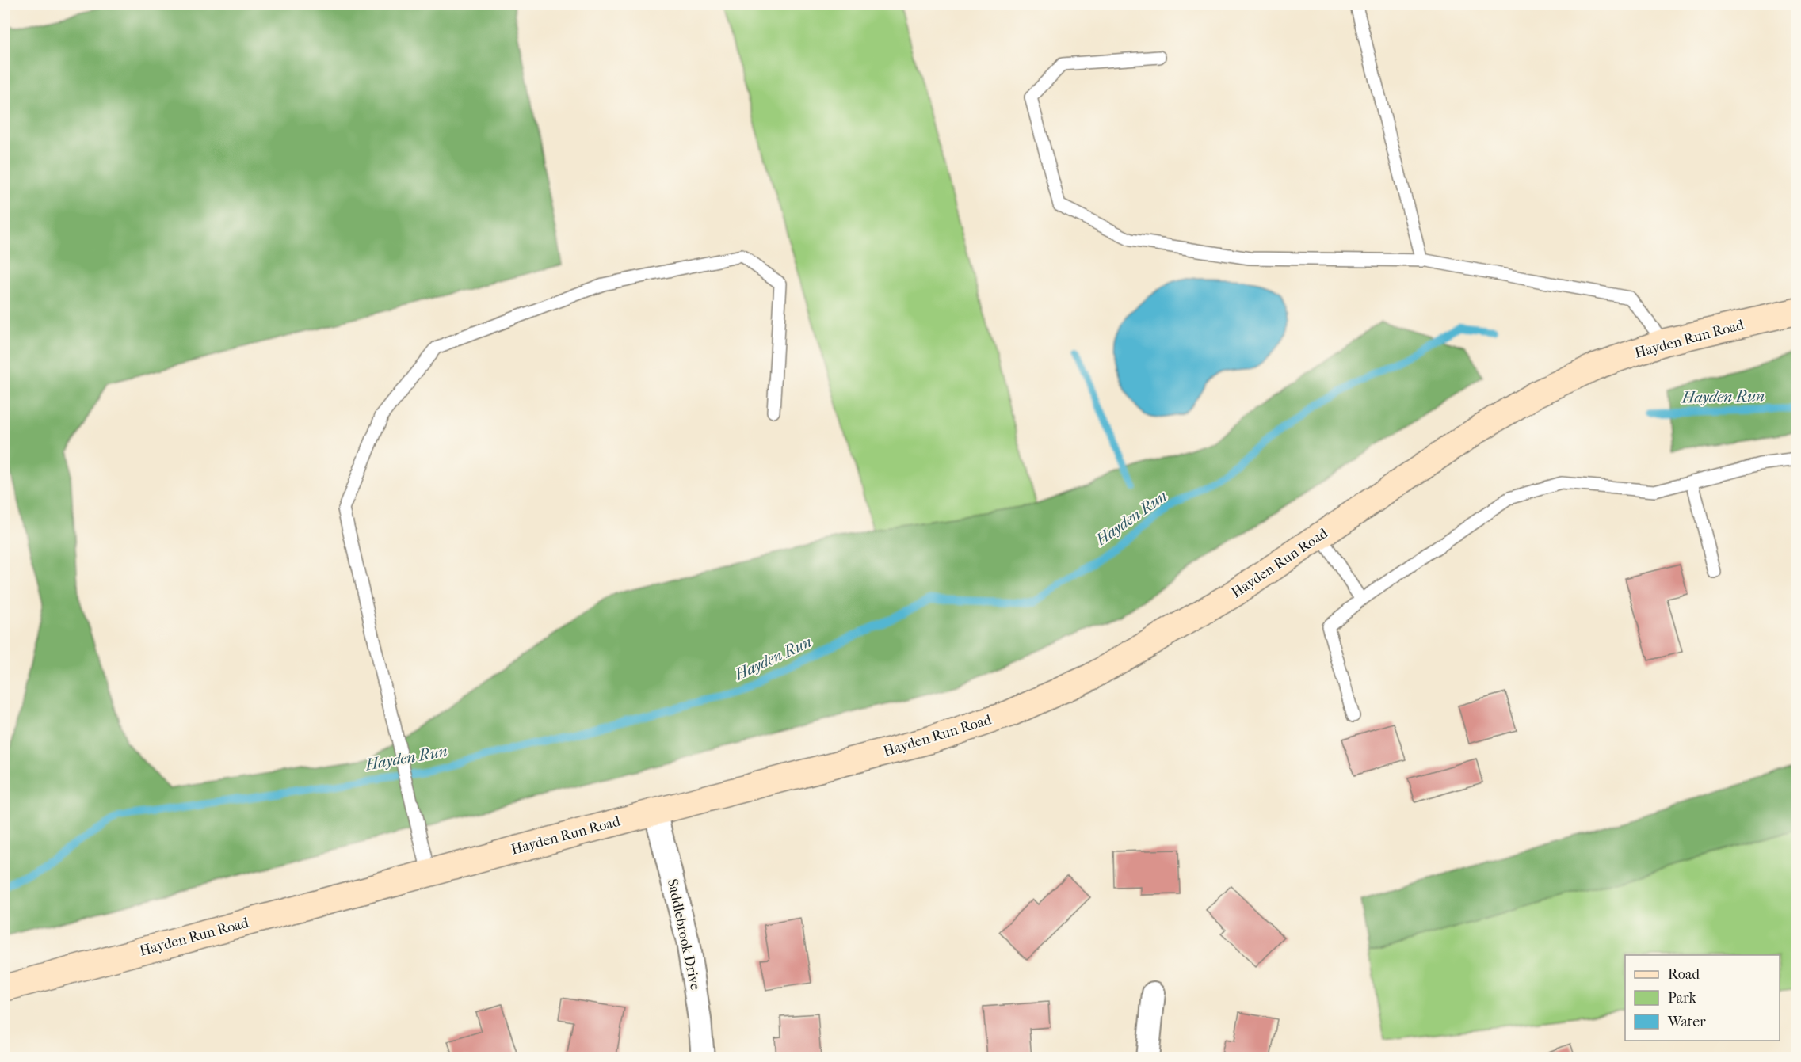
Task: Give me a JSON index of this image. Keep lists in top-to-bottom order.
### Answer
{
  "streets": {
    "main road": ["Hayden Run Road"],
    "street": ["Saddlebrook Drive"]
  },
  "crossings": [
    ["Hayden Run Road", "Saddlebrook Drive"]
  ],
  "water": ["Hayden Run"],
  "legend": ["Road", "Park", "Water"]
}
